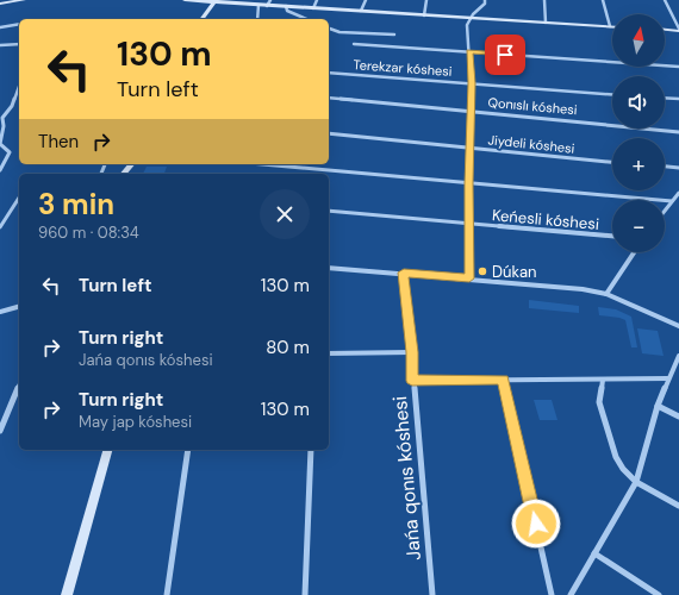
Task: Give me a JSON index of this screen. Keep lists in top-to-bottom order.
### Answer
{
  "streets": {
    "street": [
      "Terekzar kóshesi",
      "Qonıslı kóshesi",
      "Jiydeli kóshesi",
      "Keńesli kóshesi",
      "Jańa qonıs kóshesi"
    ]
  },
  "places": ["Dúkan"],
  "north": "top",
  "page": {
    "map_buttons": ["+", "−"],
    "turn": ["130 m", "Turn left"],
    "then": "Then",
    "heading": ["3 min", "960 m · 08:34"],
    "list": [
      {
        "name": "Turn left",
        "value": "130 m"
      },
      {
        "name": "Turn right",
        "note": "Jańa qonıs kóshesi",
        "value": "80 m"
      },
      {
        "name": "Turn right",
        "note": "May jap kóshesi",
        "value": "130 m"
      }
    ]
  }
}
